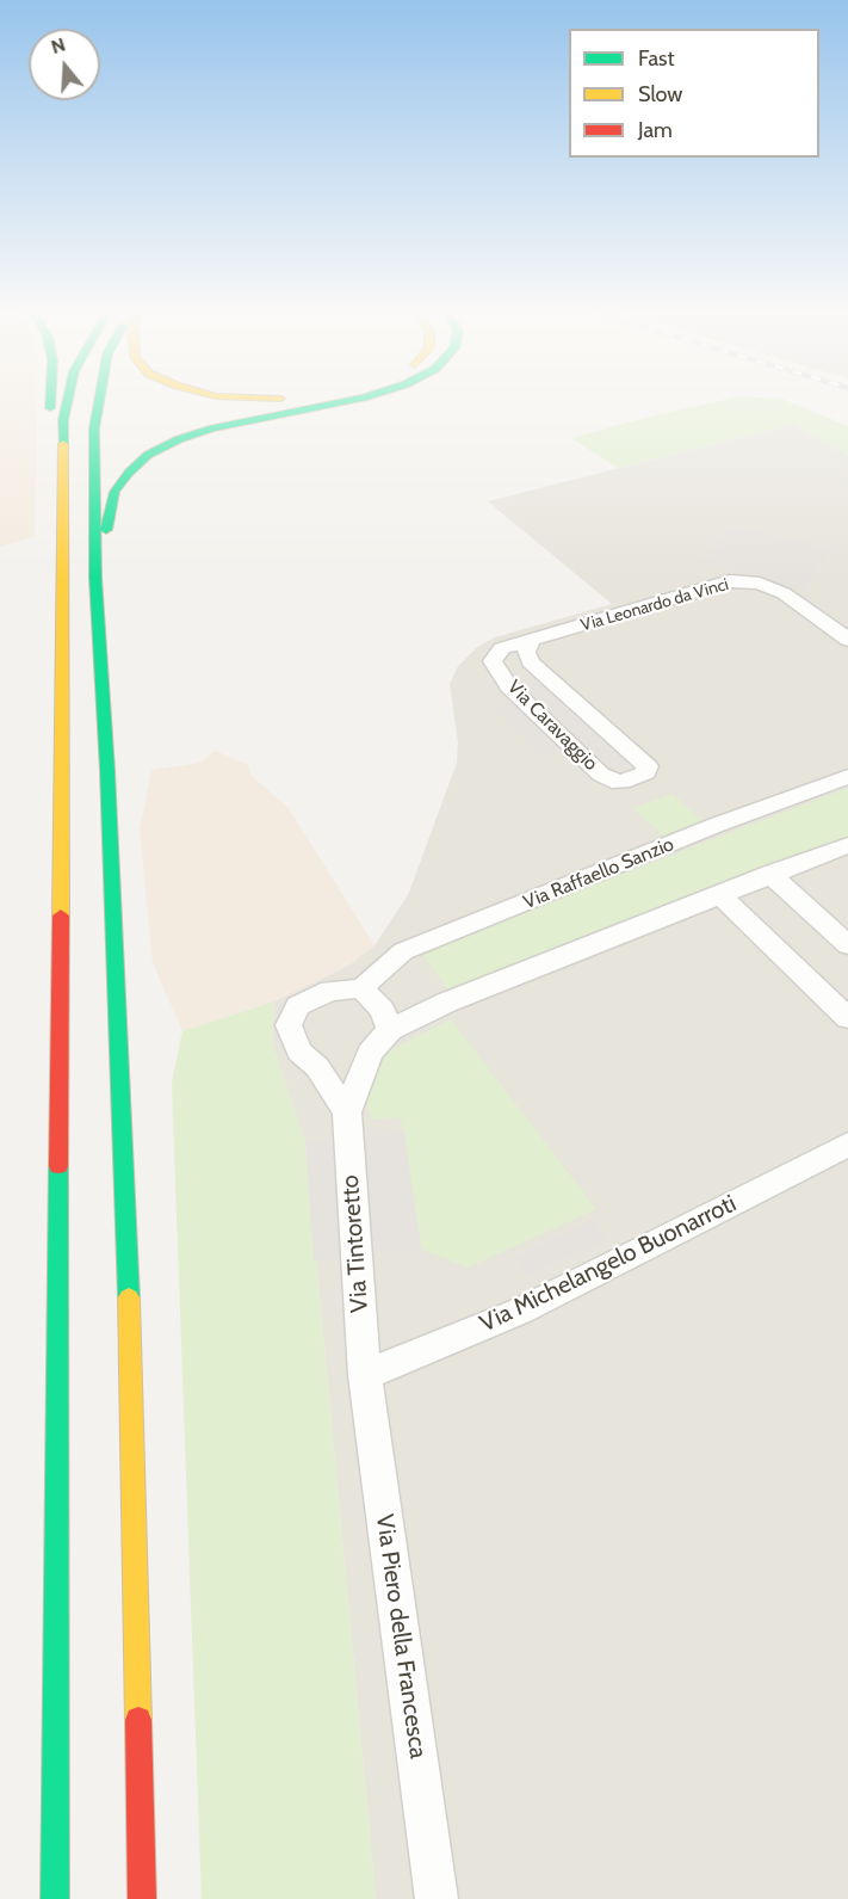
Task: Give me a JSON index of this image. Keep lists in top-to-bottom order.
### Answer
{
  "streets": {
    "street": [
      "Via Leonardo da Vinci",
      "Via Caravaggio",
      "Via Raffaello Sanzio",
      "Via Tintoretto",
      "Via Michelangelo Buonarroti",
      "Via Piero della Francesca"
    ]
  },
  "crossings": [
    ["Via Leonardo da Vinci", "Via Caravaggio"],
    ["Via Raffaello Sanzio", "Via Tintoretto"],
    ["Via Tintoretto", "Via Michelangelo Buonarroti"],
    ["Via Tintoretto", "Via Piero della Francesca"],
    ["Via Michelangelo Buonarroti", "Via Piero della Francesca"]
  ],
  "legend": ["Fast", "Slow", "Jam"],
  "north": "top"
}
